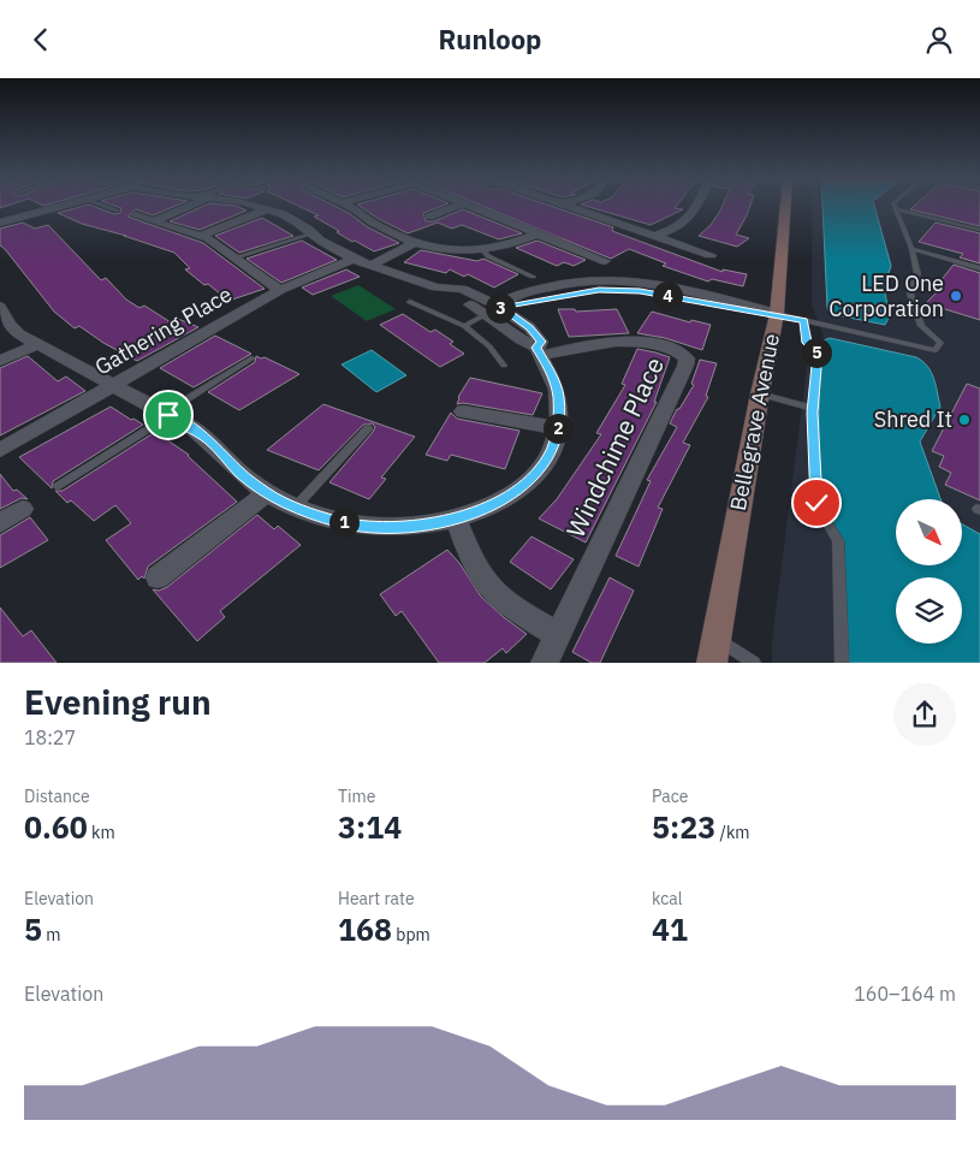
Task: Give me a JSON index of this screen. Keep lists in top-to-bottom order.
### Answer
{
  "streets": {
    "main road": ["Bellegrave Avenue"],
    "street": ["Gathering Place", "Windchime Place"]
  },
  "places": ["LED One Corporation", "Shred It"],
  "north": "bottom right",
  "page": {
    "header": "Runloop",
    "pins": [
      "4",
      "3",
      "5",
      "2",
      "1"
    ],
    "heading": ["Evening run", "18:27"],
    "stats": [
      ["Distance", "0.60 km"],
      ["Time", "3:14"],
      ["Pace", "5:23 /km"],
      ["Elevation", "5 m"],
      ["Heart rate", "168 bpm"],
      ["kcal", "41"]
    ],
    "chart": ["Elevation", "160–164 m"]
  }
}
